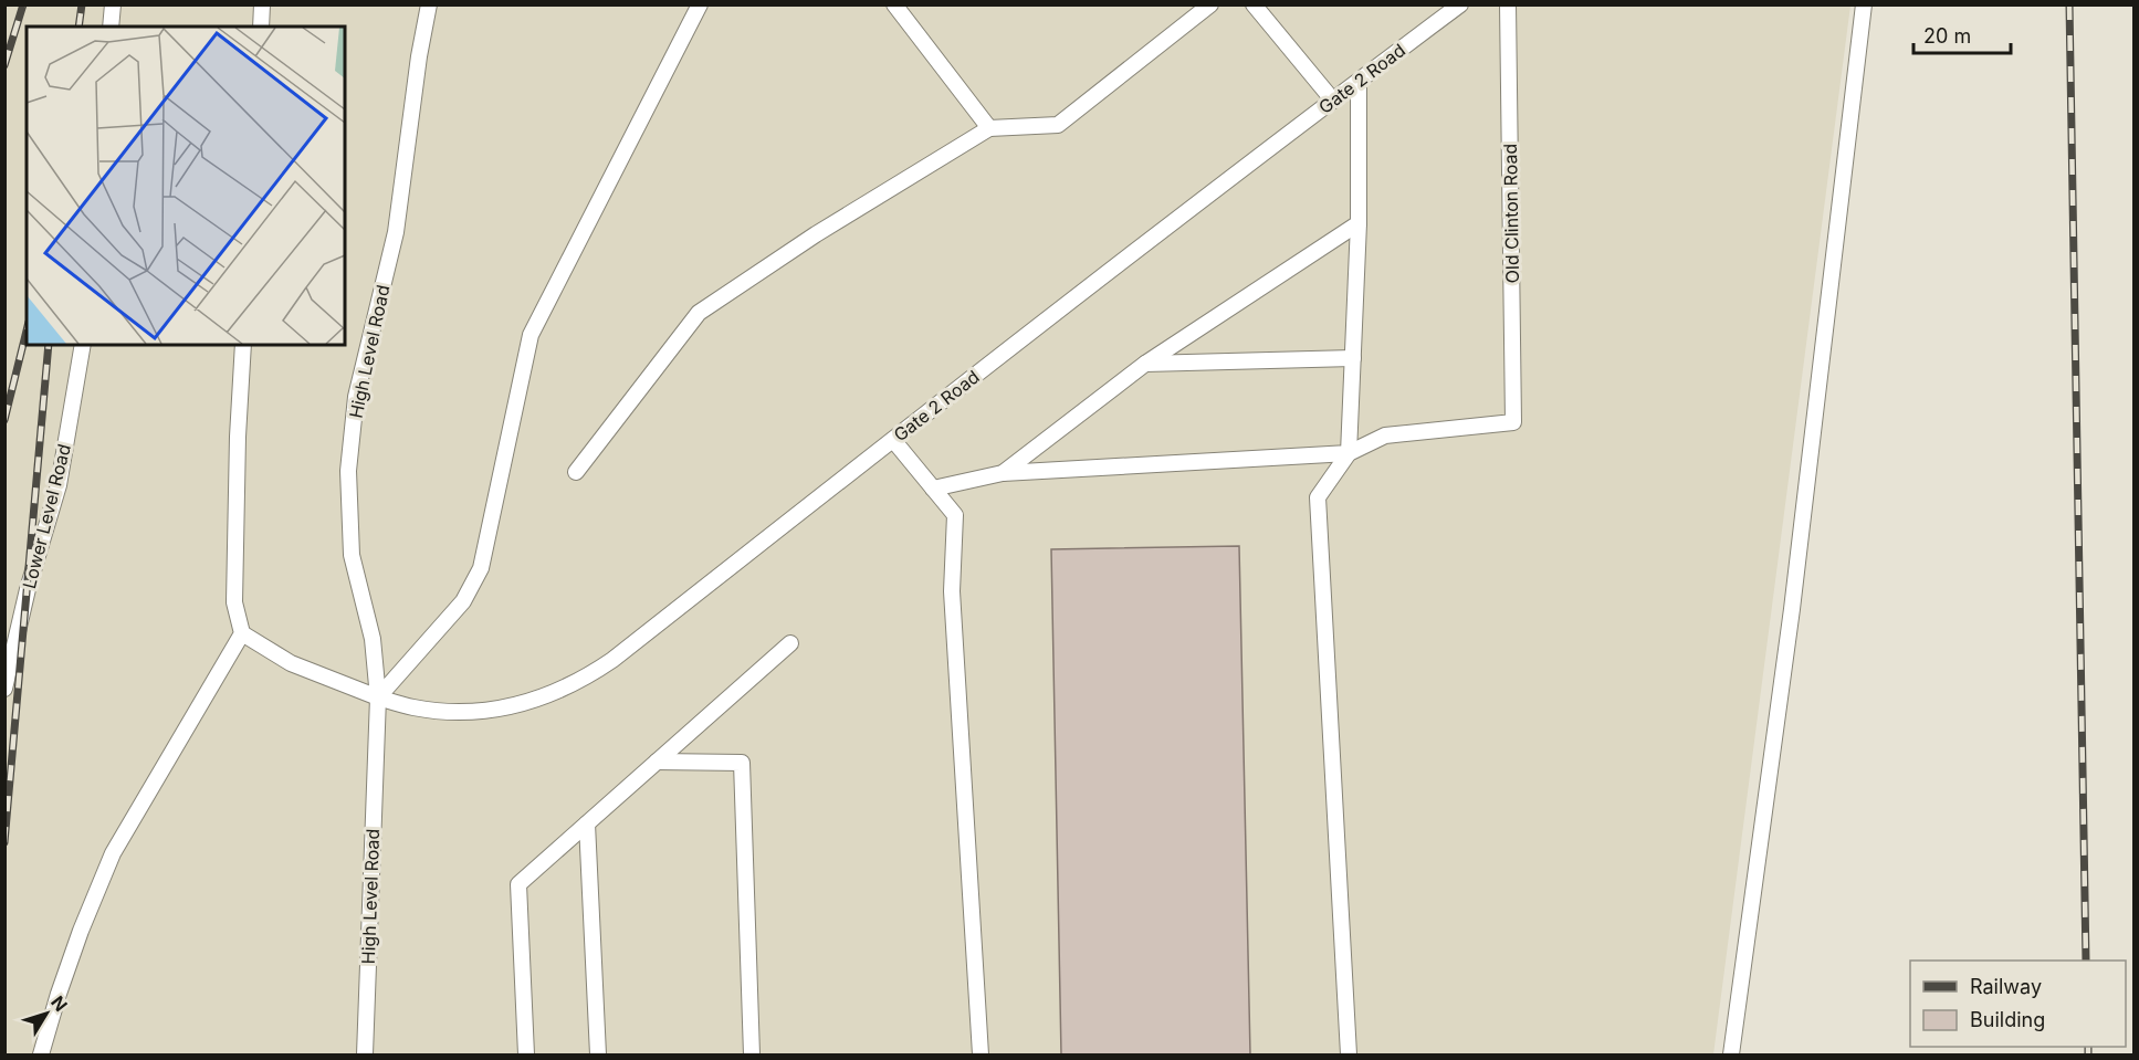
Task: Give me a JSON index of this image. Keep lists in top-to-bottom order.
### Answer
{
  "streets": {
    "lane": [
      "Gate 2 Road",
      "Old Clinton Road",
      "High Level Road",
      "Lower Level Road"
    ]
  },
  "crossings": [
    ["Gate 2 Road", "High Level Road"]
  ],
  "legend": ["Railway", "Building"],
  "scale_bar": "20 m",
  "north": "top right"
}
